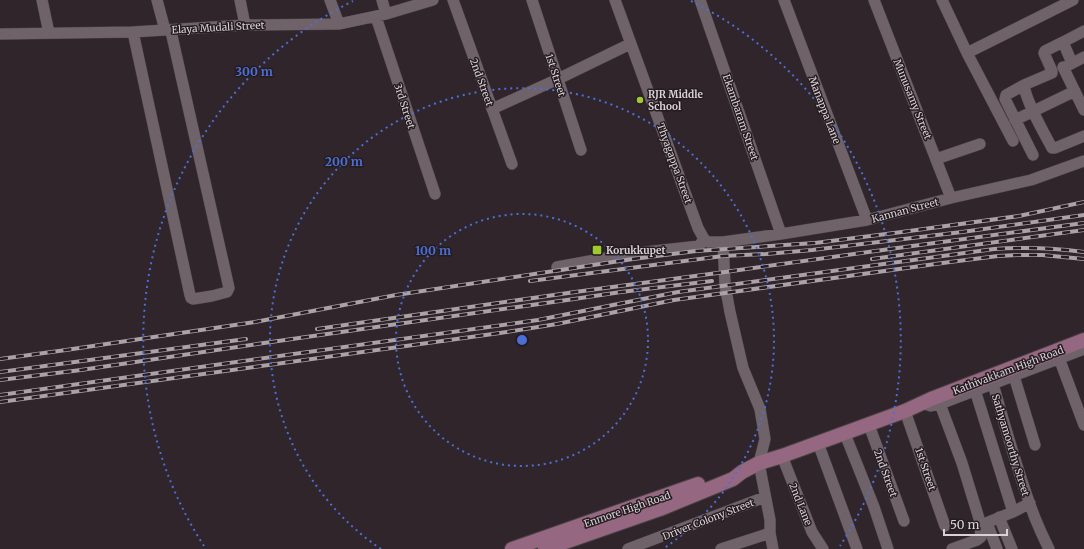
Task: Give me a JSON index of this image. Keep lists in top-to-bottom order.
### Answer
{
  "streets": {
    "main road": ["Kathivakkam High Road", "Enmore High Road"],
    "street": [
      "Elaya Mudali Street",
      "1st Street",
      "2nd Street",
      "Munusamy Street",
      "3rd Street",
      "Manappa Lane",
      "Ekambaram Street",
      "Thyagappa Street",
      "Kannan Street",
      "Sathyamoorthy Street",
      "2nd Lane",
      "Driver Colony Street"
    ]
  },
  "crossings": [
    ["Elaya Mudali Street", "3rd Street"],
    ["1st Street", "Enmore High Road"],
    ["2nd Street", "Enmore High Road"],
    ["Munusamy Street", "Kannan Street"],
    ["Manappa Lane", "Kannan Street"],
    ["Ekambaram Street", "Kannan Street"],
    ["Kathivakkam High Road", "Enmore High Road"],
    ["2nd Lane", "Enmore High Road"]
  ],
  "places": {
    "other": ["RJR Middle School"],
    "transit": ["Korukkupet"]
  },
  "scale_bar": "50 m",
  "rings": ["300 m", "200 m", "100 m"]
}
